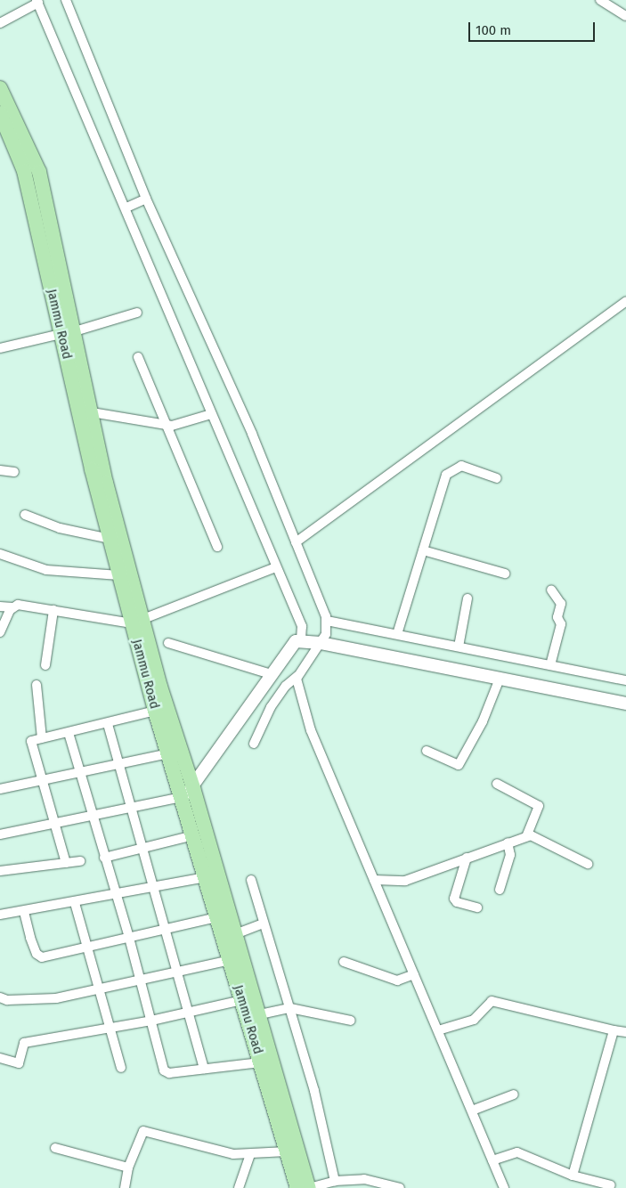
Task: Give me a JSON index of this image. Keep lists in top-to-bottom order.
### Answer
{
  "streets": {
    "main road": ["Jammu Road"]
  },
  "scale_bar": "100 m"
}
